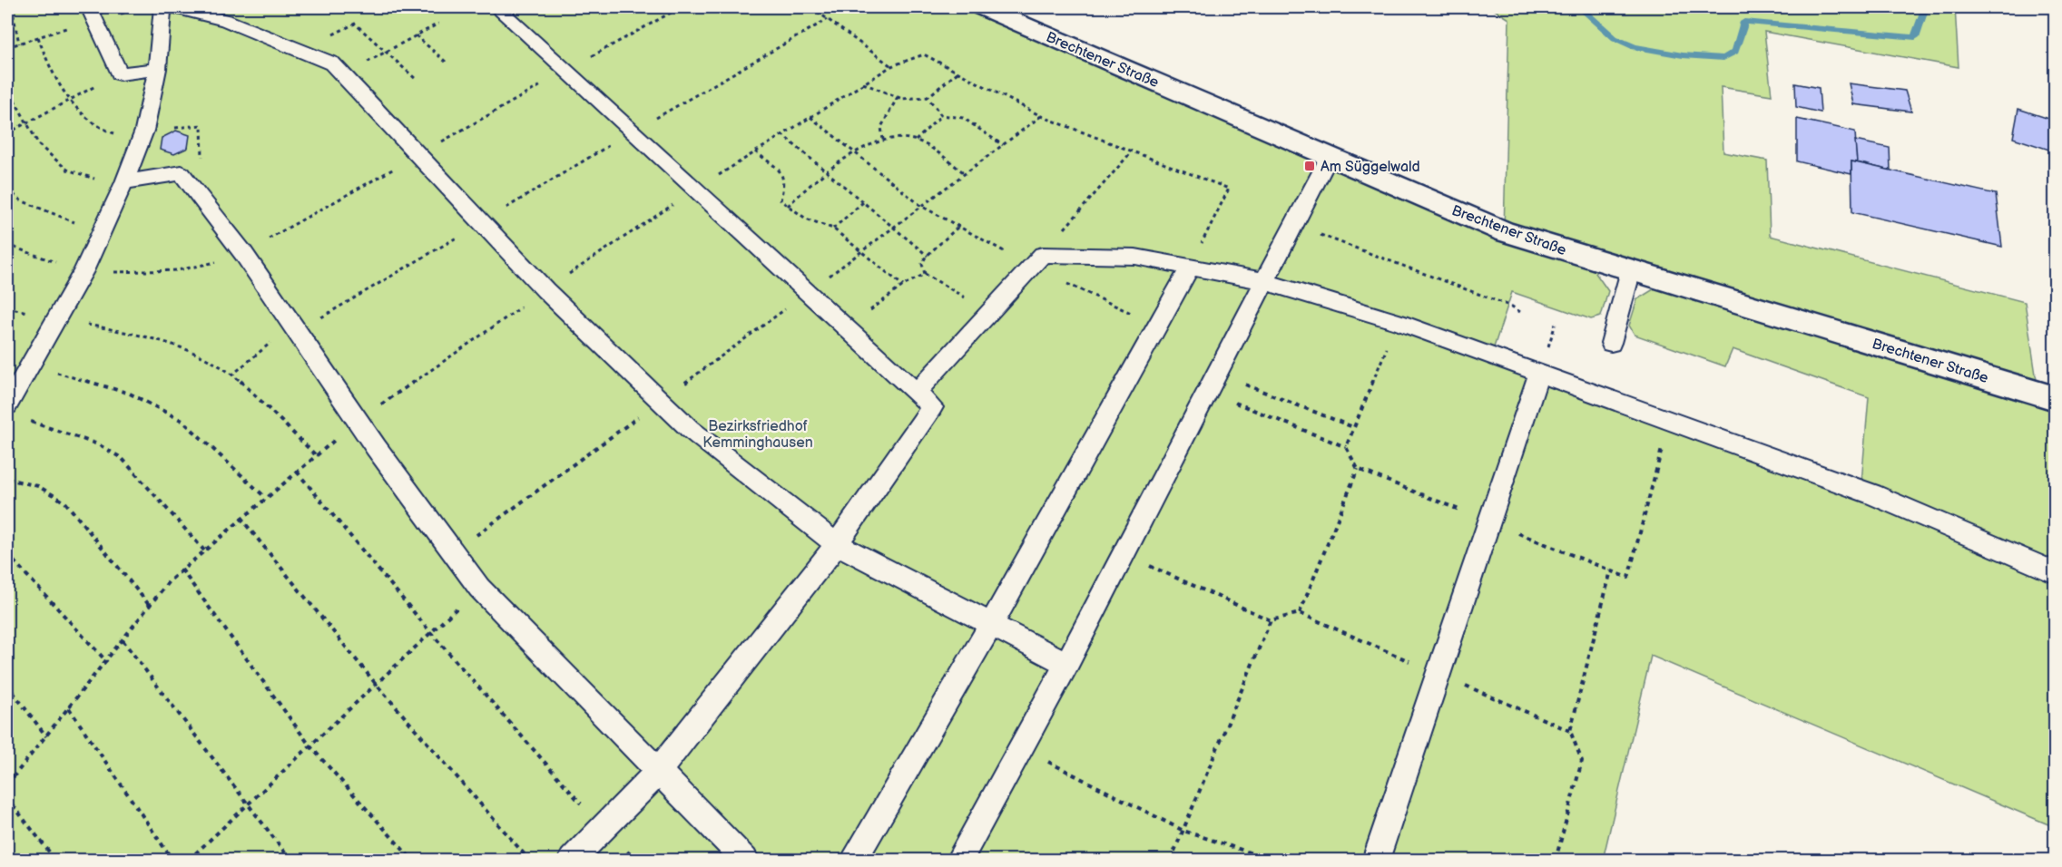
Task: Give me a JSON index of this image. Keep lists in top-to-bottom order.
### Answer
{
  "streets": {
    "street": ["Brechtener Straße"]
  },
  "parks": ["Bezirksfriedhof Kemminghausen"],
  "places": {
    "transit": ["Am Süggelwald"]
  }
}
